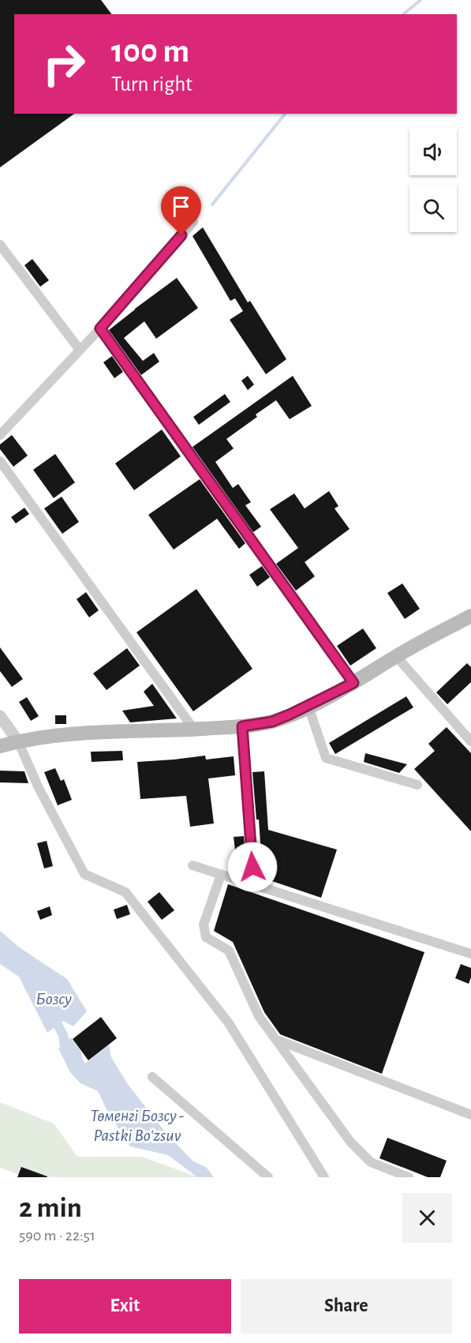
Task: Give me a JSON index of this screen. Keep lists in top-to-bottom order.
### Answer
{
  "water": ["Бозсу", "Төменгі Бозсу - Pastki Boʻzsuv"],
  "page": {
    "turn": ["100 m", "Turn right"],
    "heading": ["2 min", "590 m · 22:51"],
    "buttons": ["Exit", "Share"]
  }
}
